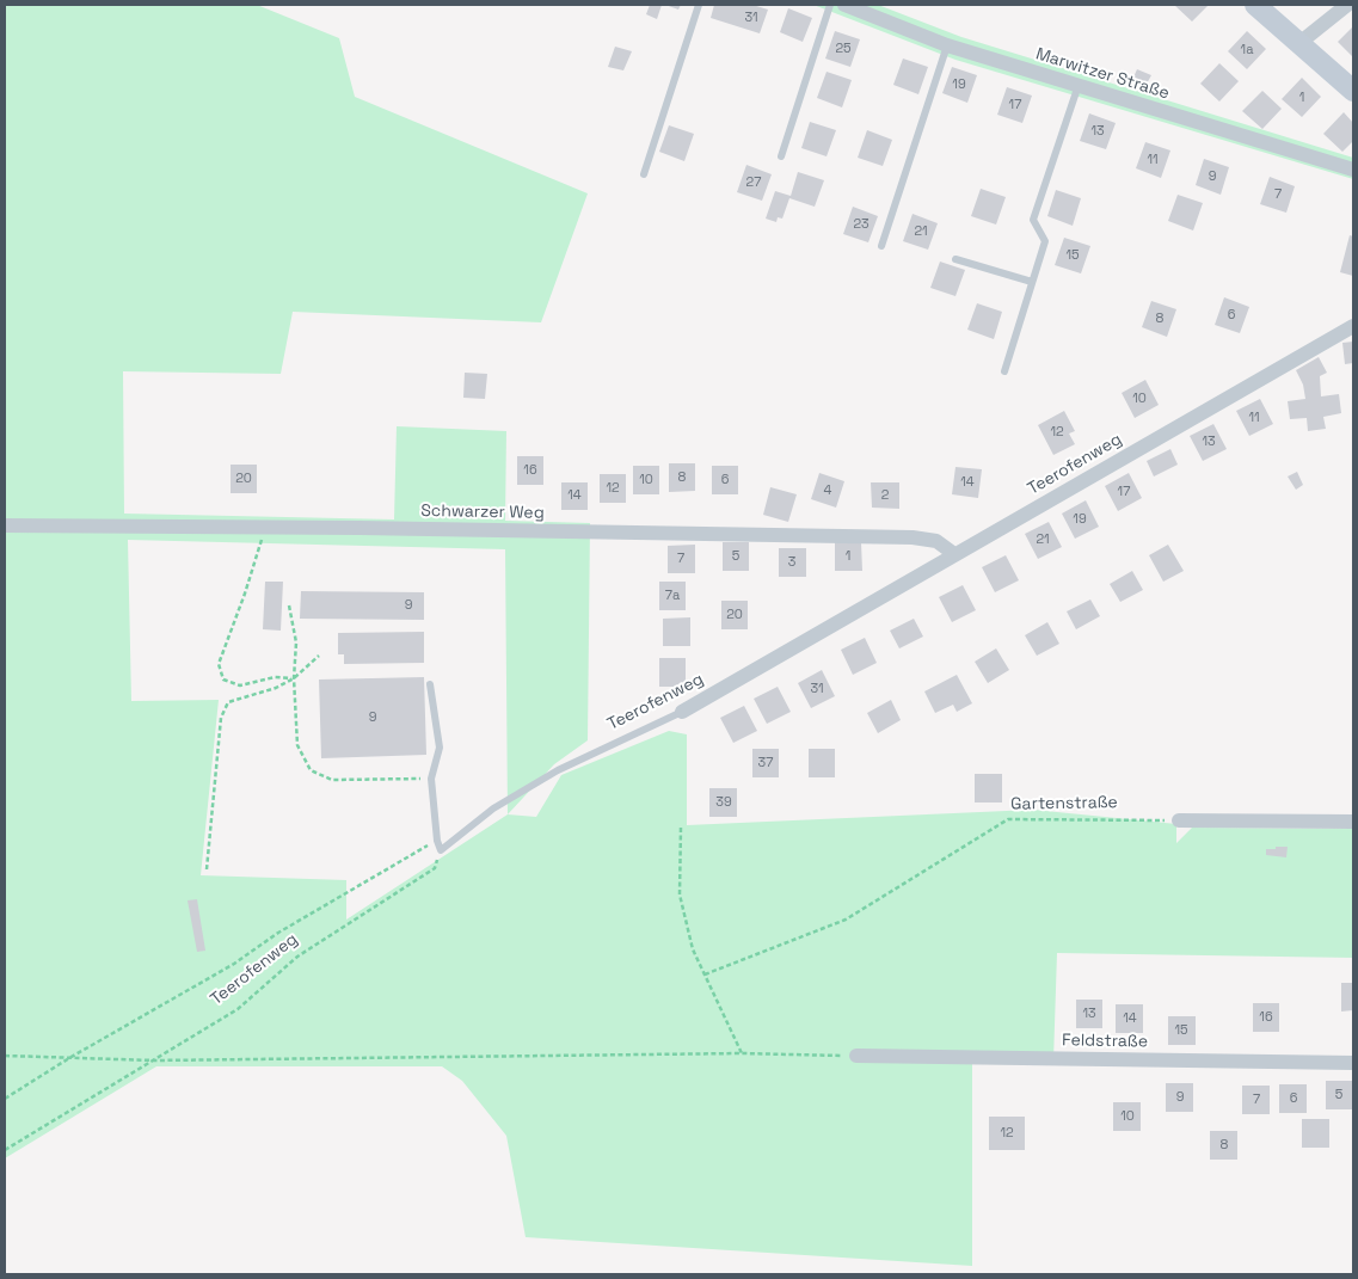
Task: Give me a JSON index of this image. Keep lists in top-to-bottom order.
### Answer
{
  "streets": {
    "street": [
      "Marwitzer Straße",
      "Teerofenweg",
      "Schwarzer Weg",
      "Feldstraße"
    ],
    "path": ["Gartenstraße"]
  },
  "crossings": [
    ["Teerofenweg", "Schwarzer Weg"]
  ],
  "house_numbers": [
    "31",
    "25",
    "1a",
    "19",
    "1",
    "17",
    "13",
    "11",
    "9",
    "27",
    "7",
    "23",
    "21",
    "15",
    "6",
    "8",
    "10",
    "11",
    "12",
    "13",
    "16",
    "8",
    "20",
    "10",
    "6",
    "14",
    "12",
    "4",
    "17",
    "14",
    "2",
    "19",
    "21",
    "5",
    "1",
    "7",
    "3",
    "7a",
    "9",
    "20",
    "31",
    "9",
    "37",
    "39",
    "13",
    "16",
    "14",
    "15",
    "5",
    "9",
    "6",
    "7",
    "10",
    "12",
    "8"
  ]
}
